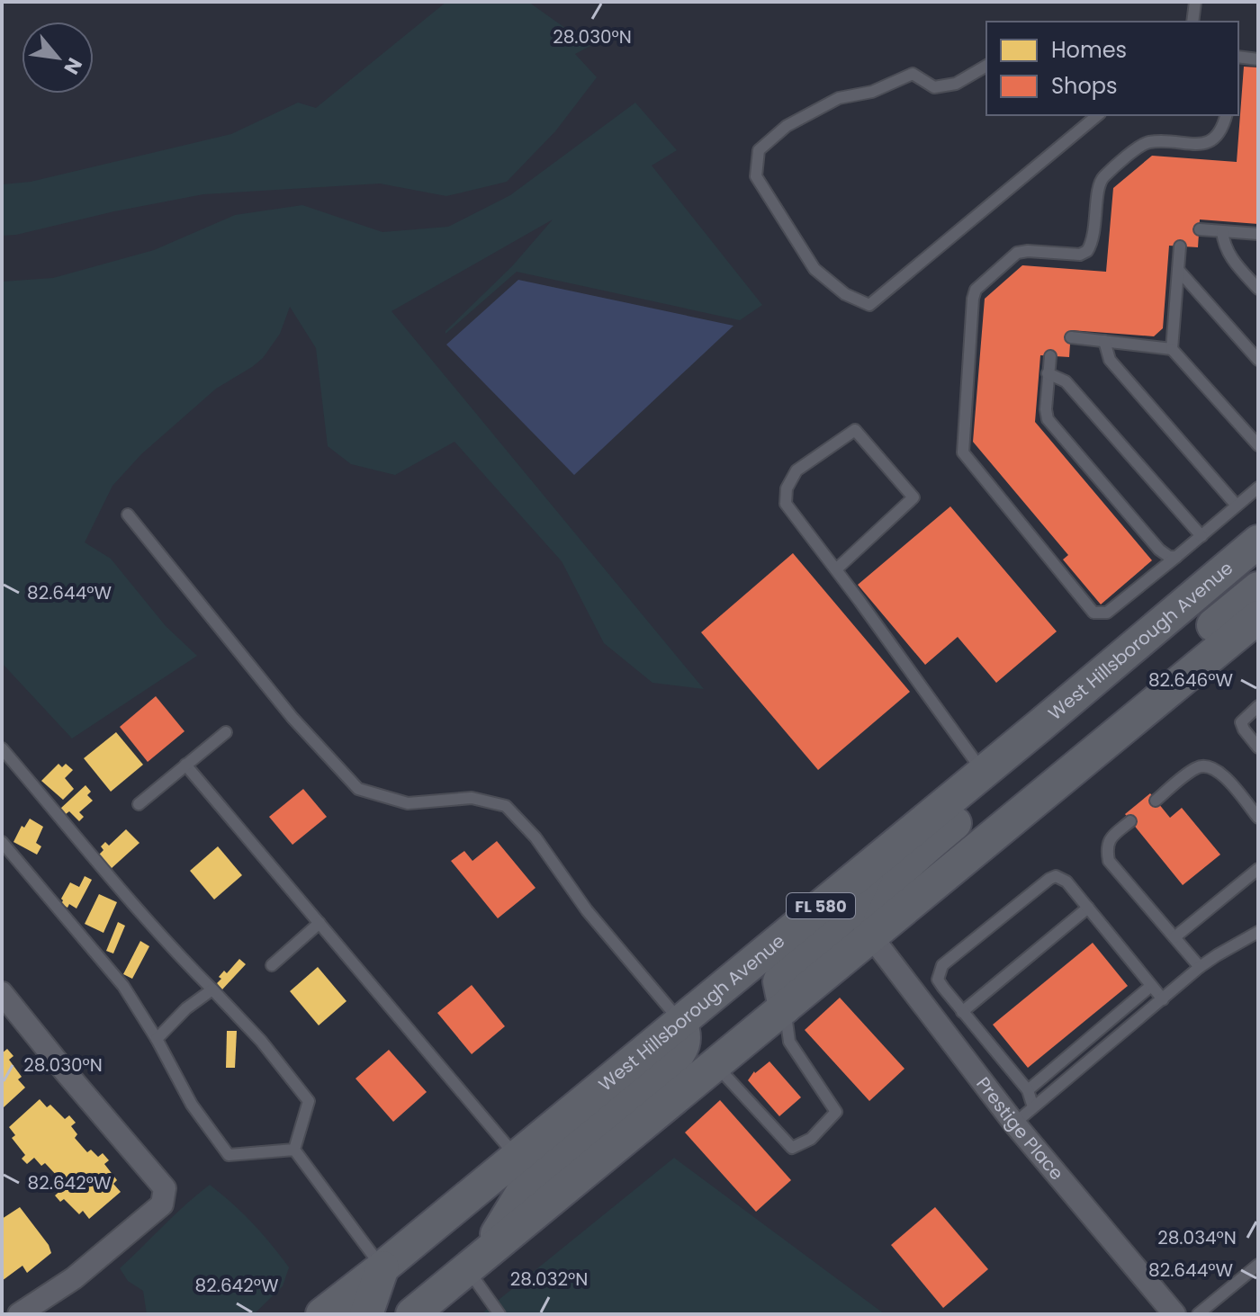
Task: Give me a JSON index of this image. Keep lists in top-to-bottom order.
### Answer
{
  "streets": {
    "main road": ["West Hillsborough Avenue", "FL 580"],
    "street": ["Prestige Place"]
  },
  "crossings": [
    ["FL 580", "Prestige Place"]
  ],
  "legend": ["Homes", "Shops"],
  "north": "bottom right",
  "coordinates": [
    "28.030°N",
    "82.644°W",
    "82.646°W",
    "82.642°W",
    "28.034°N",
    "28.032°N"
  ]
}
